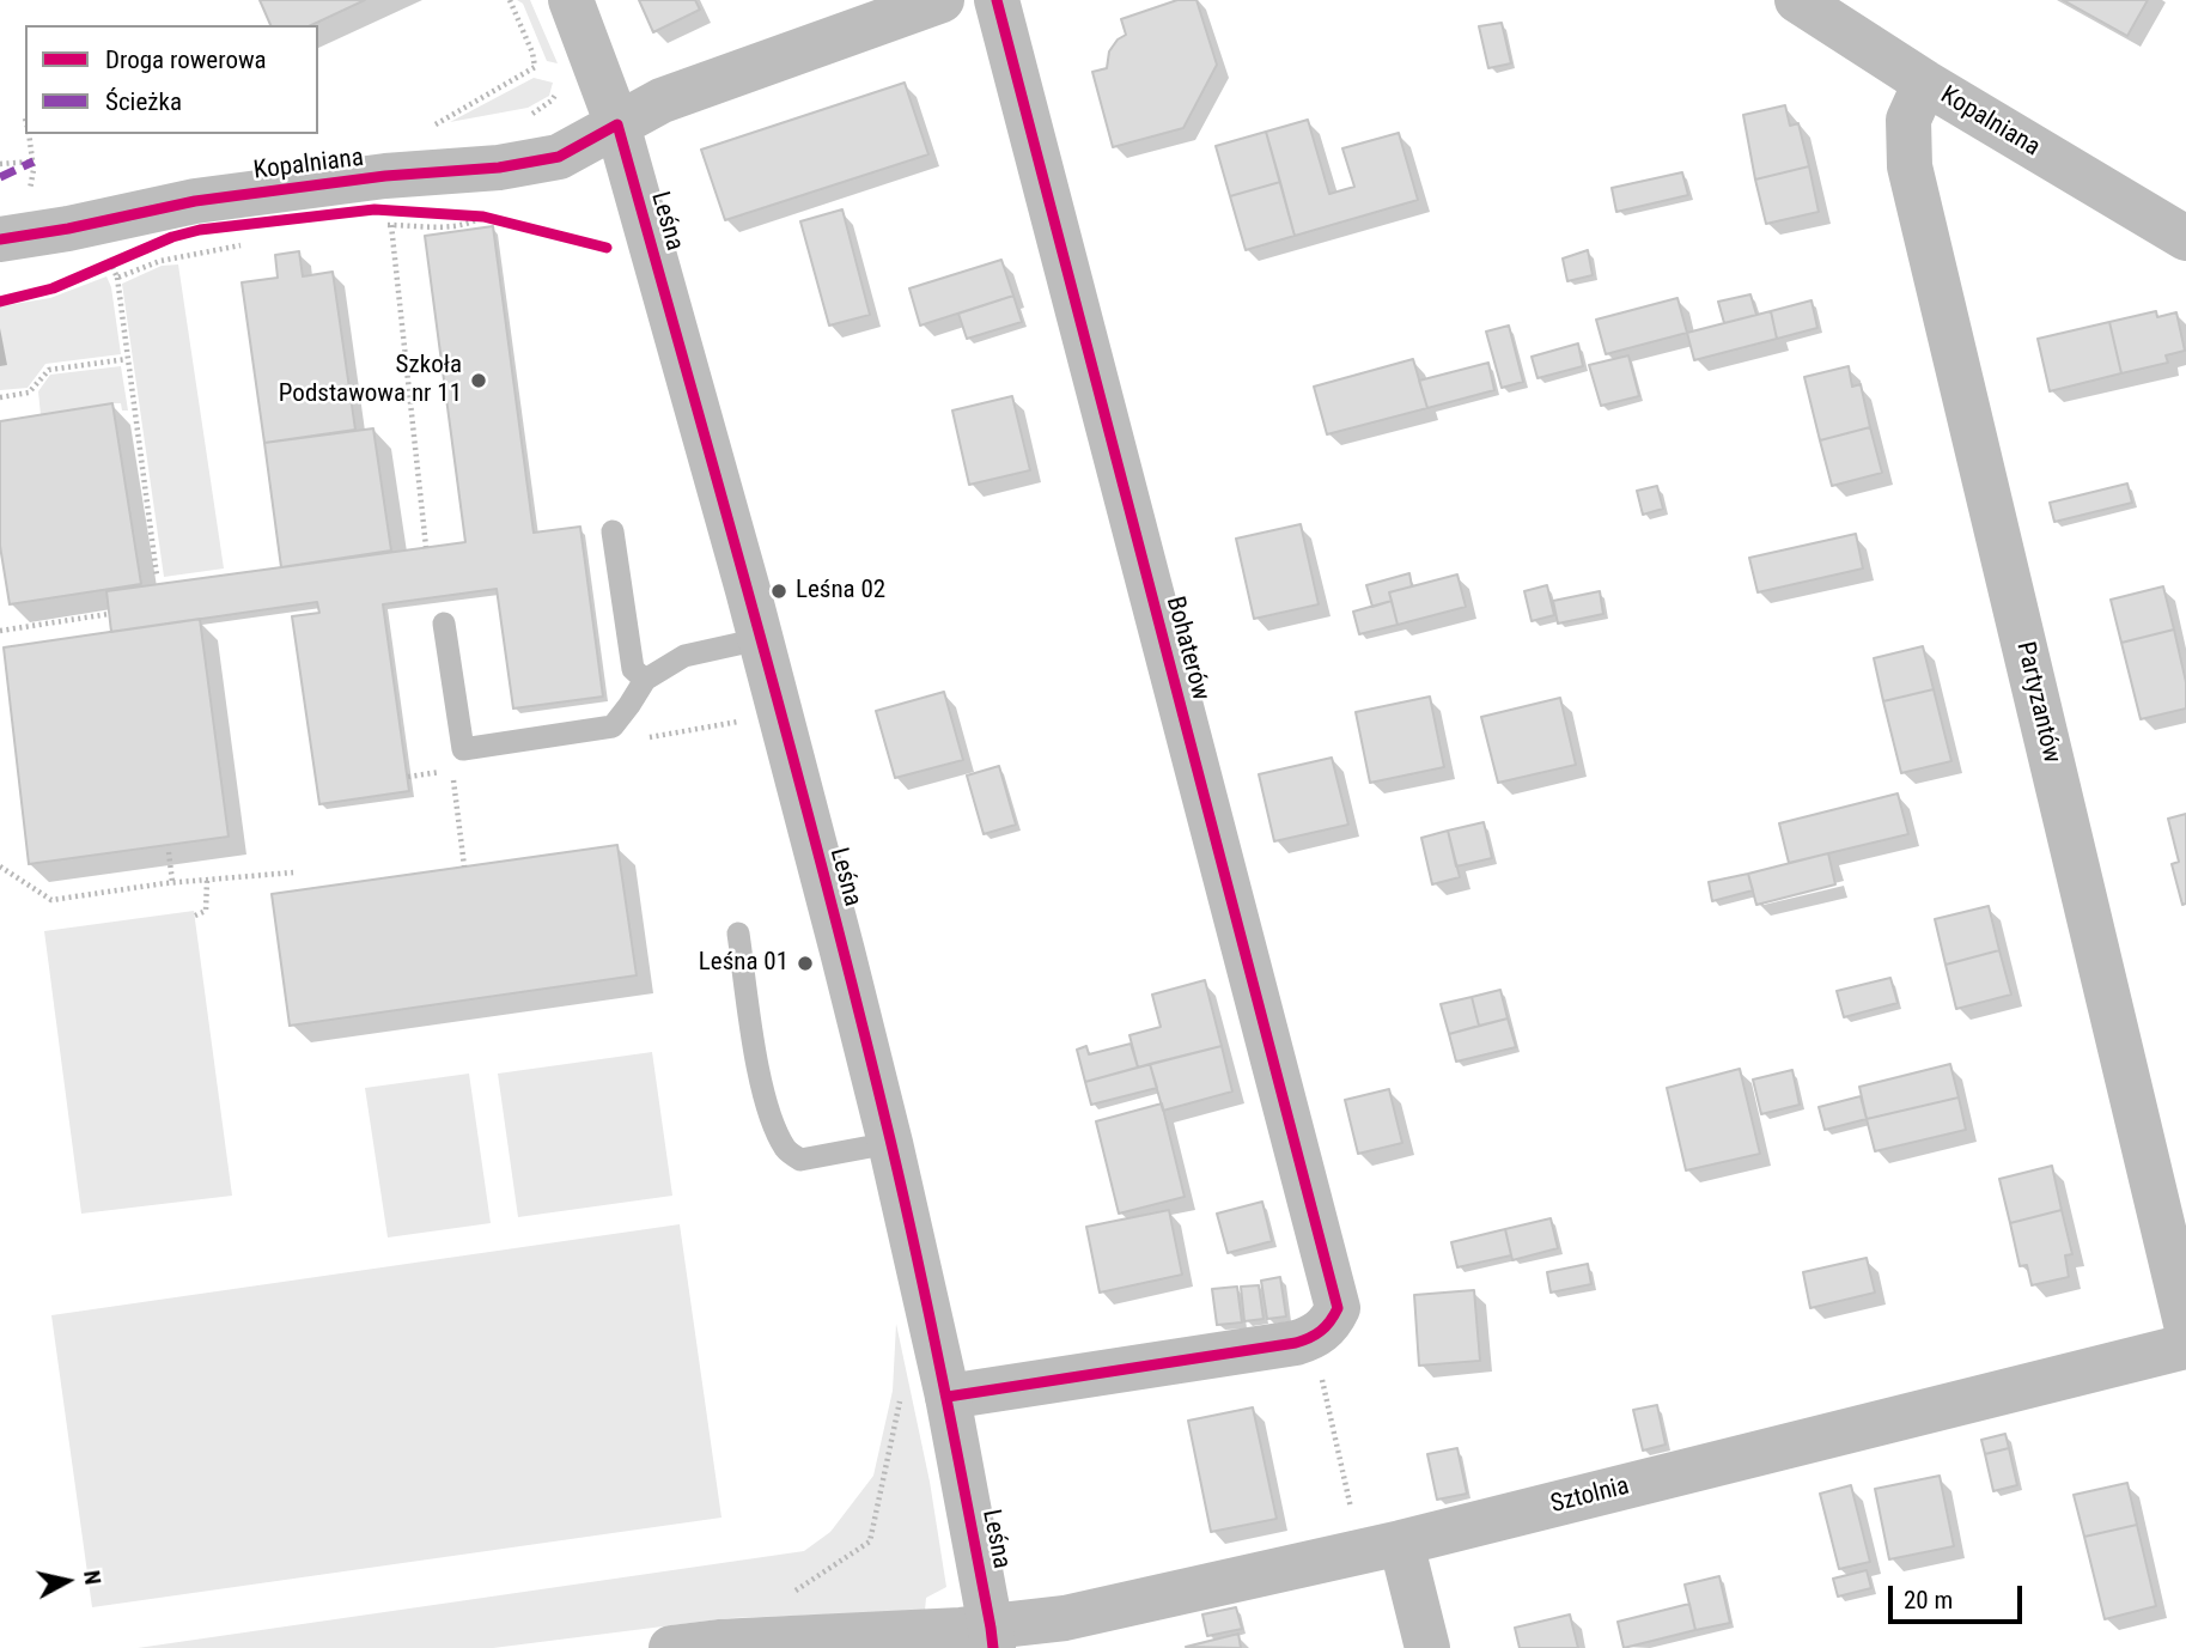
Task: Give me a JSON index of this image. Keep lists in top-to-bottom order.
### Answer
{
  "streets": {
    "street": [
      "Kopalniana",
      "Leśna",
      "Bohaterów",
      "Partyzantów",
      "Sztolnia"
    ]
  },
  "crossings": [
    ["Kopalniana", "Leśna"],
    ["Kopalniana", "Partyzantów"],
    ["Leśna", "Sztolnia"]
  ],
  "places": ["Szkoła Podstawowa nr 11", "Leśna 02", "Leśna 01"],
  "legend": ["Droga rowerowa", "Ścieżka"],
  "scale_bar": "20 m",
  "north": "right"
}
